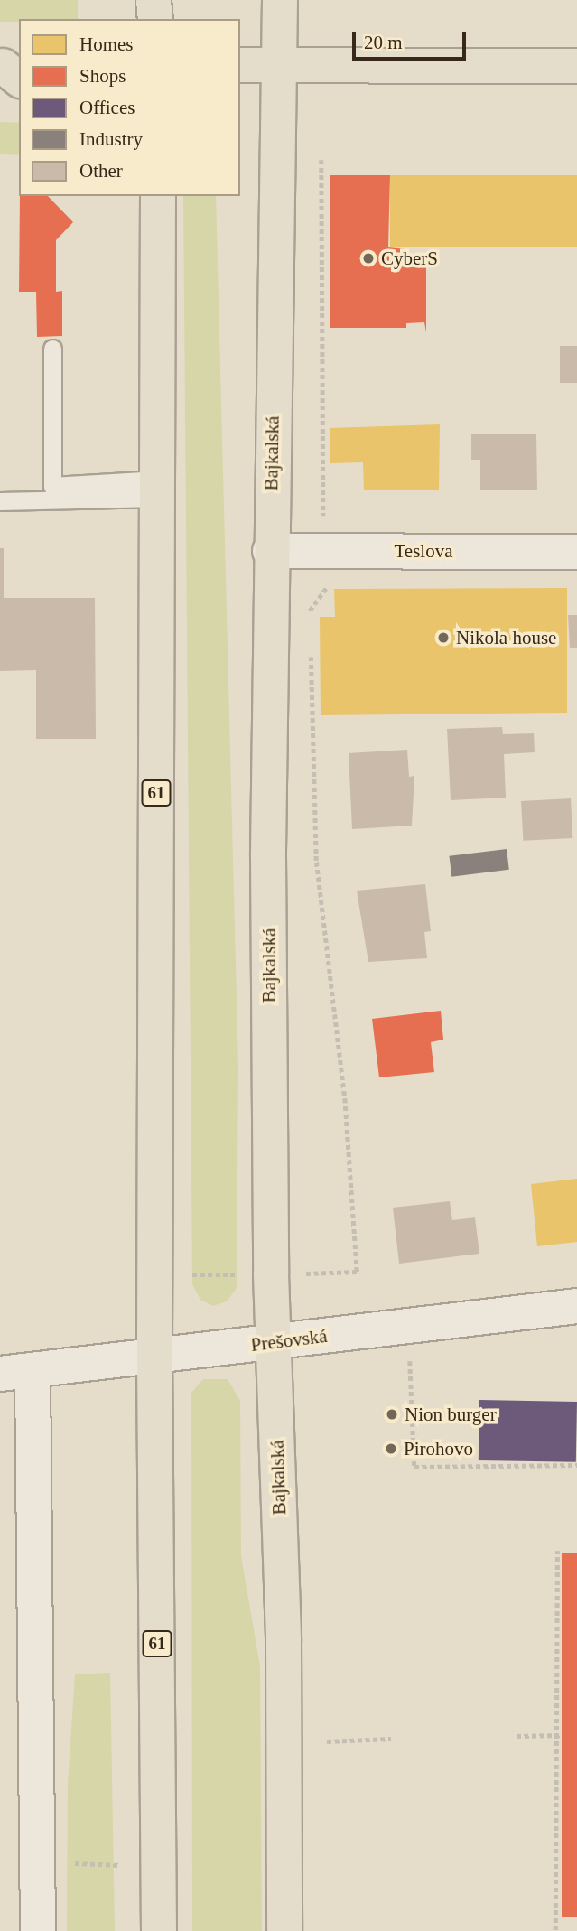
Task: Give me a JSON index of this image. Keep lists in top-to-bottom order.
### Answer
{
  "streets": {
    "main road": ["Bajkalská", "61"],
    "street": ["Teslova", "Prešovská"]
  },
  "crossings": [
    ["Bajkalská", "Teslova"],
    ["Bajkalská", "Prešovská"],
    ["61", "Prešovská"]
  ],
  "places": [
    "CyberS",
    "Nikola house",
    "Nion burger",
    "Pirohovo"
  ],
  "legend": [
    "Homes",
    "Shops",
    "Offices",
    "Industry",
    "Other"
  ],
  "scale_bar": "20 m"
}
